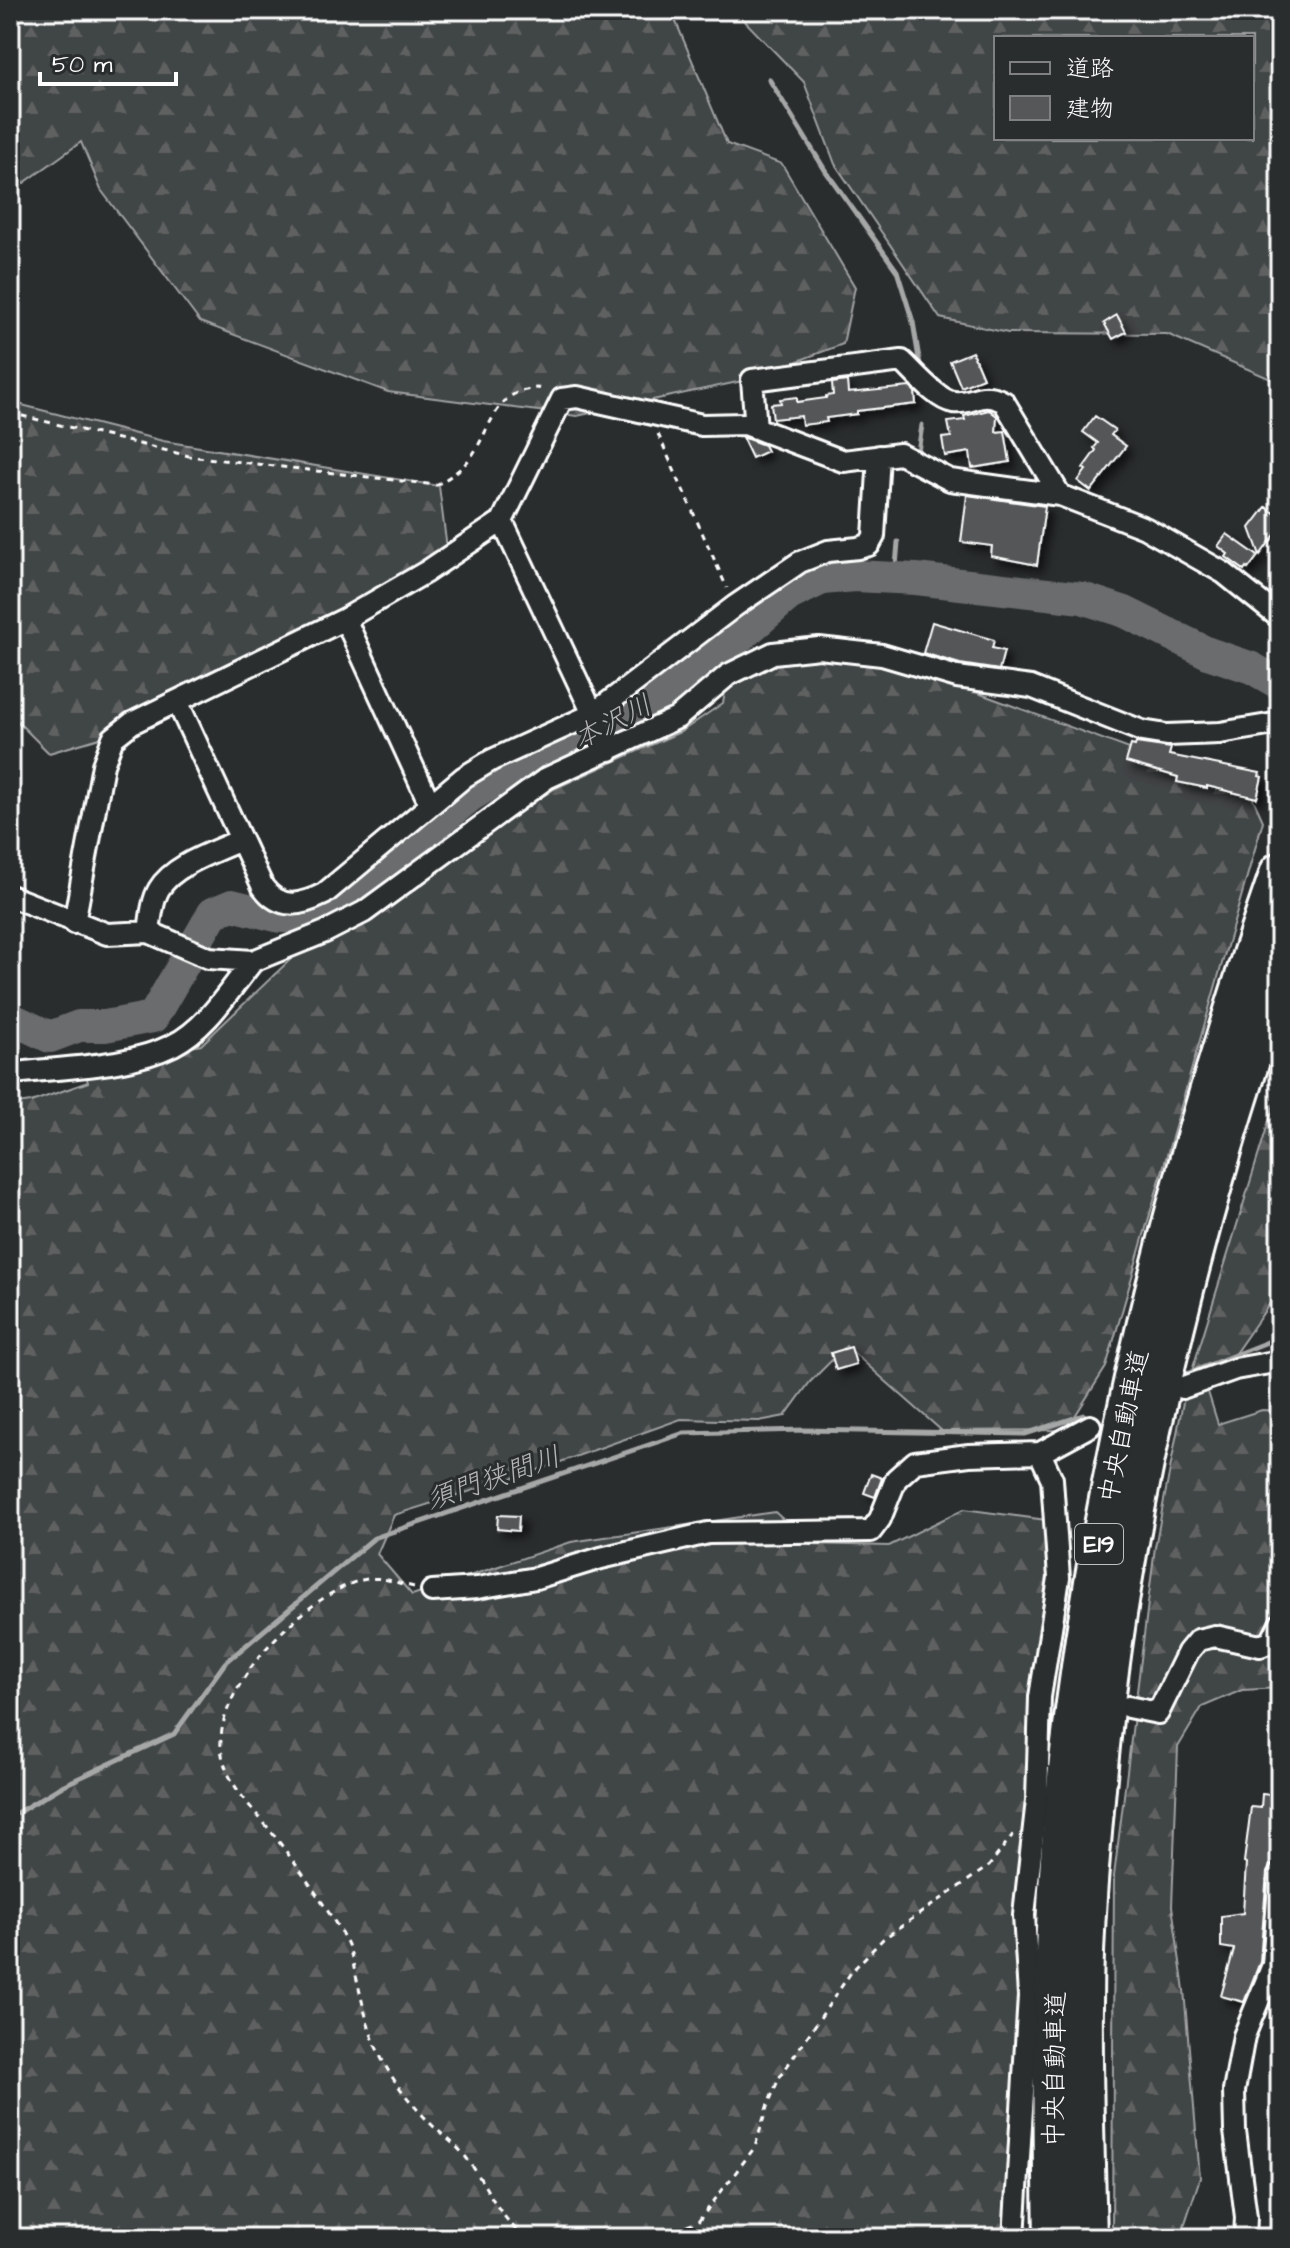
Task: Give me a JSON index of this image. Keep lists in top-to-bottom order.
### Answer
{
  "streets": {
    "highway": ["中央自動車道", "E19"]
  },
  "water": ["本沢川", "須門狭間川"],
  "legend": ["道路", "建物"],
  "scale_bar": "50 m"
}
